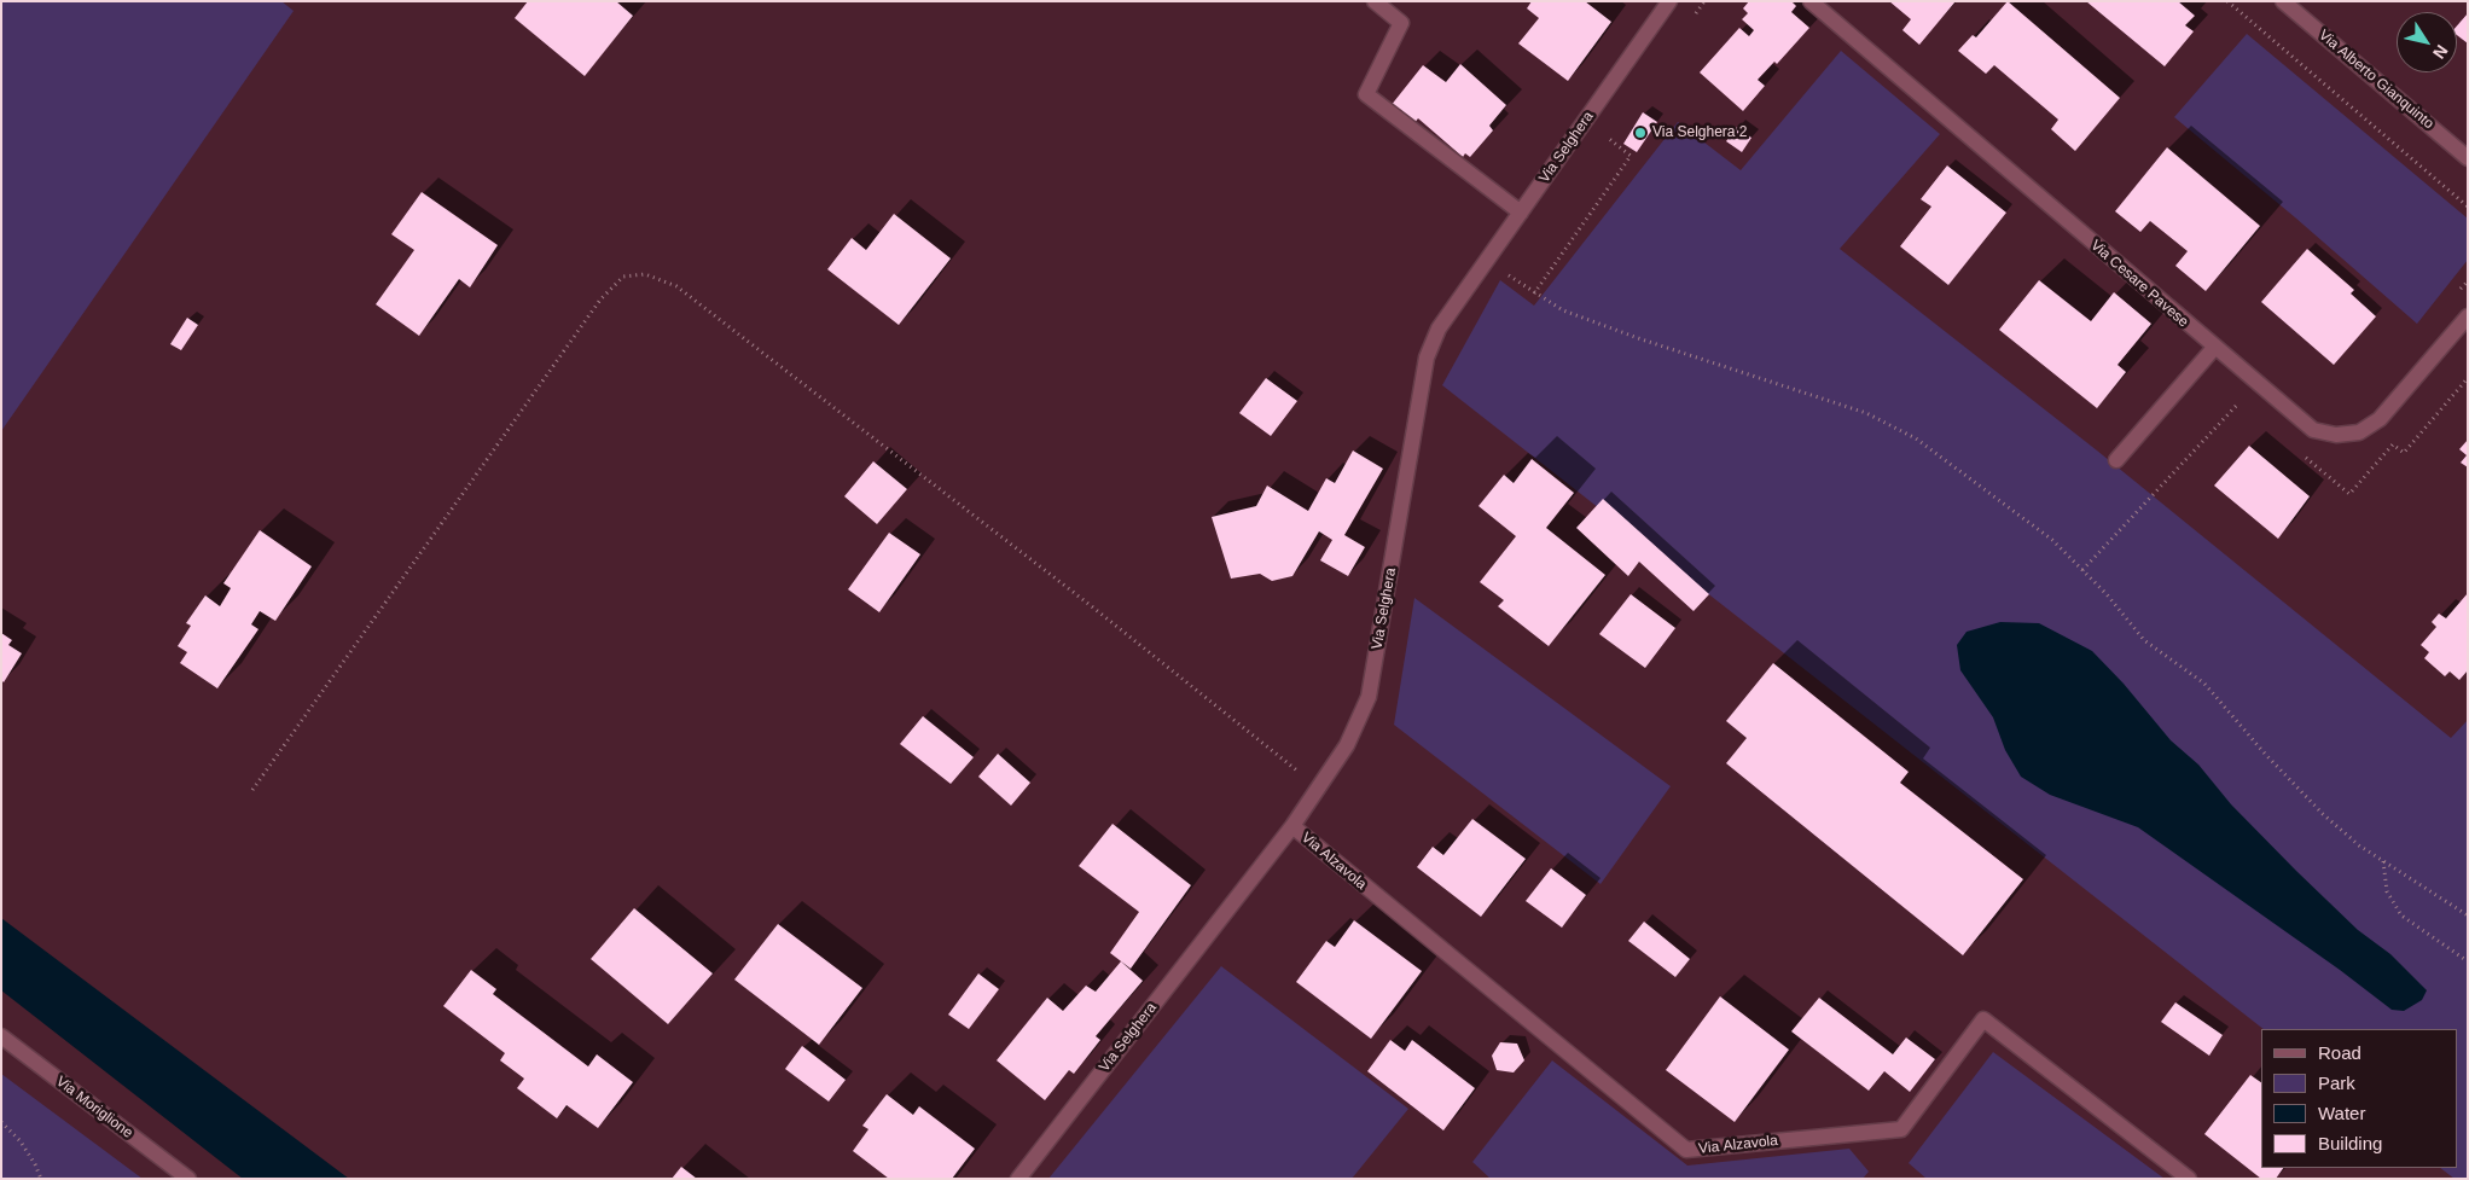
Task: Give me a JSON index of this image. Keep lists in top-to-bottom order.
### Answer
{
  "streets": {
    "street": [
      "Via Alberto Gianquinto",
      "Via Selghera",
      "Via Cesare Pavese",
      "Via Alzavola",
      "Via Moriglione"
    ]
  },
  "crossings": [
    ["Via Selghera", "Via Alzavola"]
  ],
  "places": ["Via Selghera 2"],
  "legend": [
    "Road",
    "Park",
    "Water",
    "Building"
  ],
  "north": "bottom right"
}
